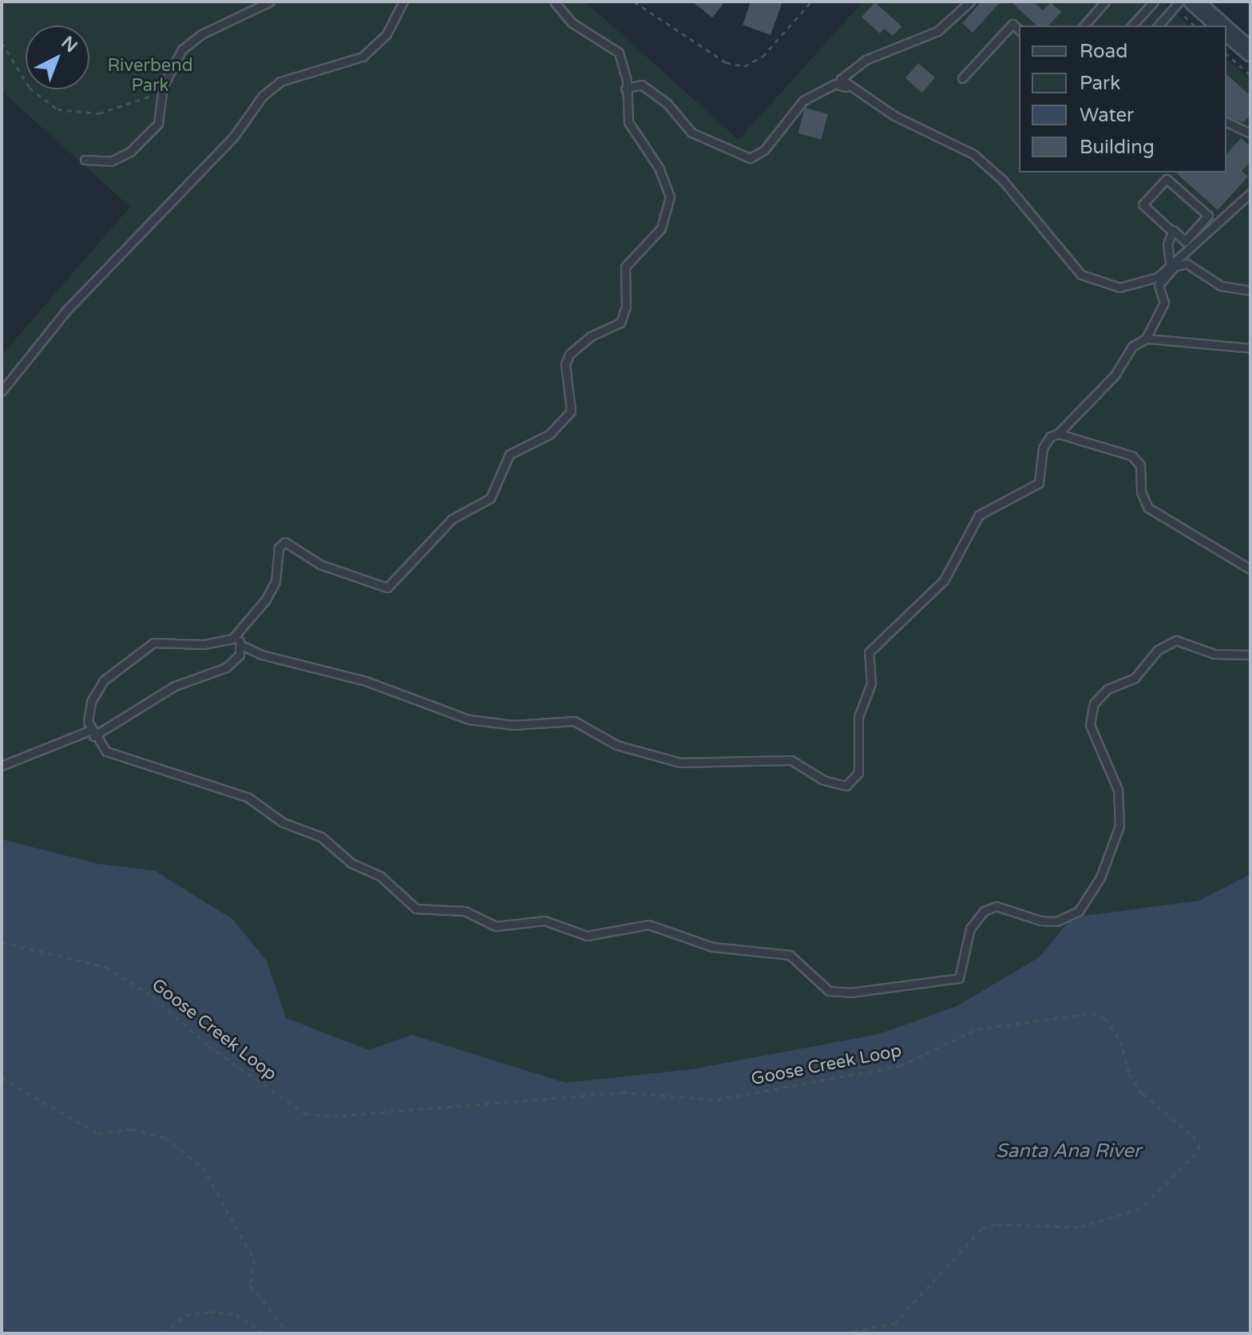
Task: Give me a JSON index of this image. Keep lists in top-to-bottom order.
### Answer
{
  "streets": {
    "path": ["Goose Creek Loop"]
  },
  "water": ["Santa Ana River"],
  "parks": ["Riverbend Park"],
  "legend": [
    "Road",
    "Park",
    "Water",
    "Building"
  ],
  "north": "top right"
}
